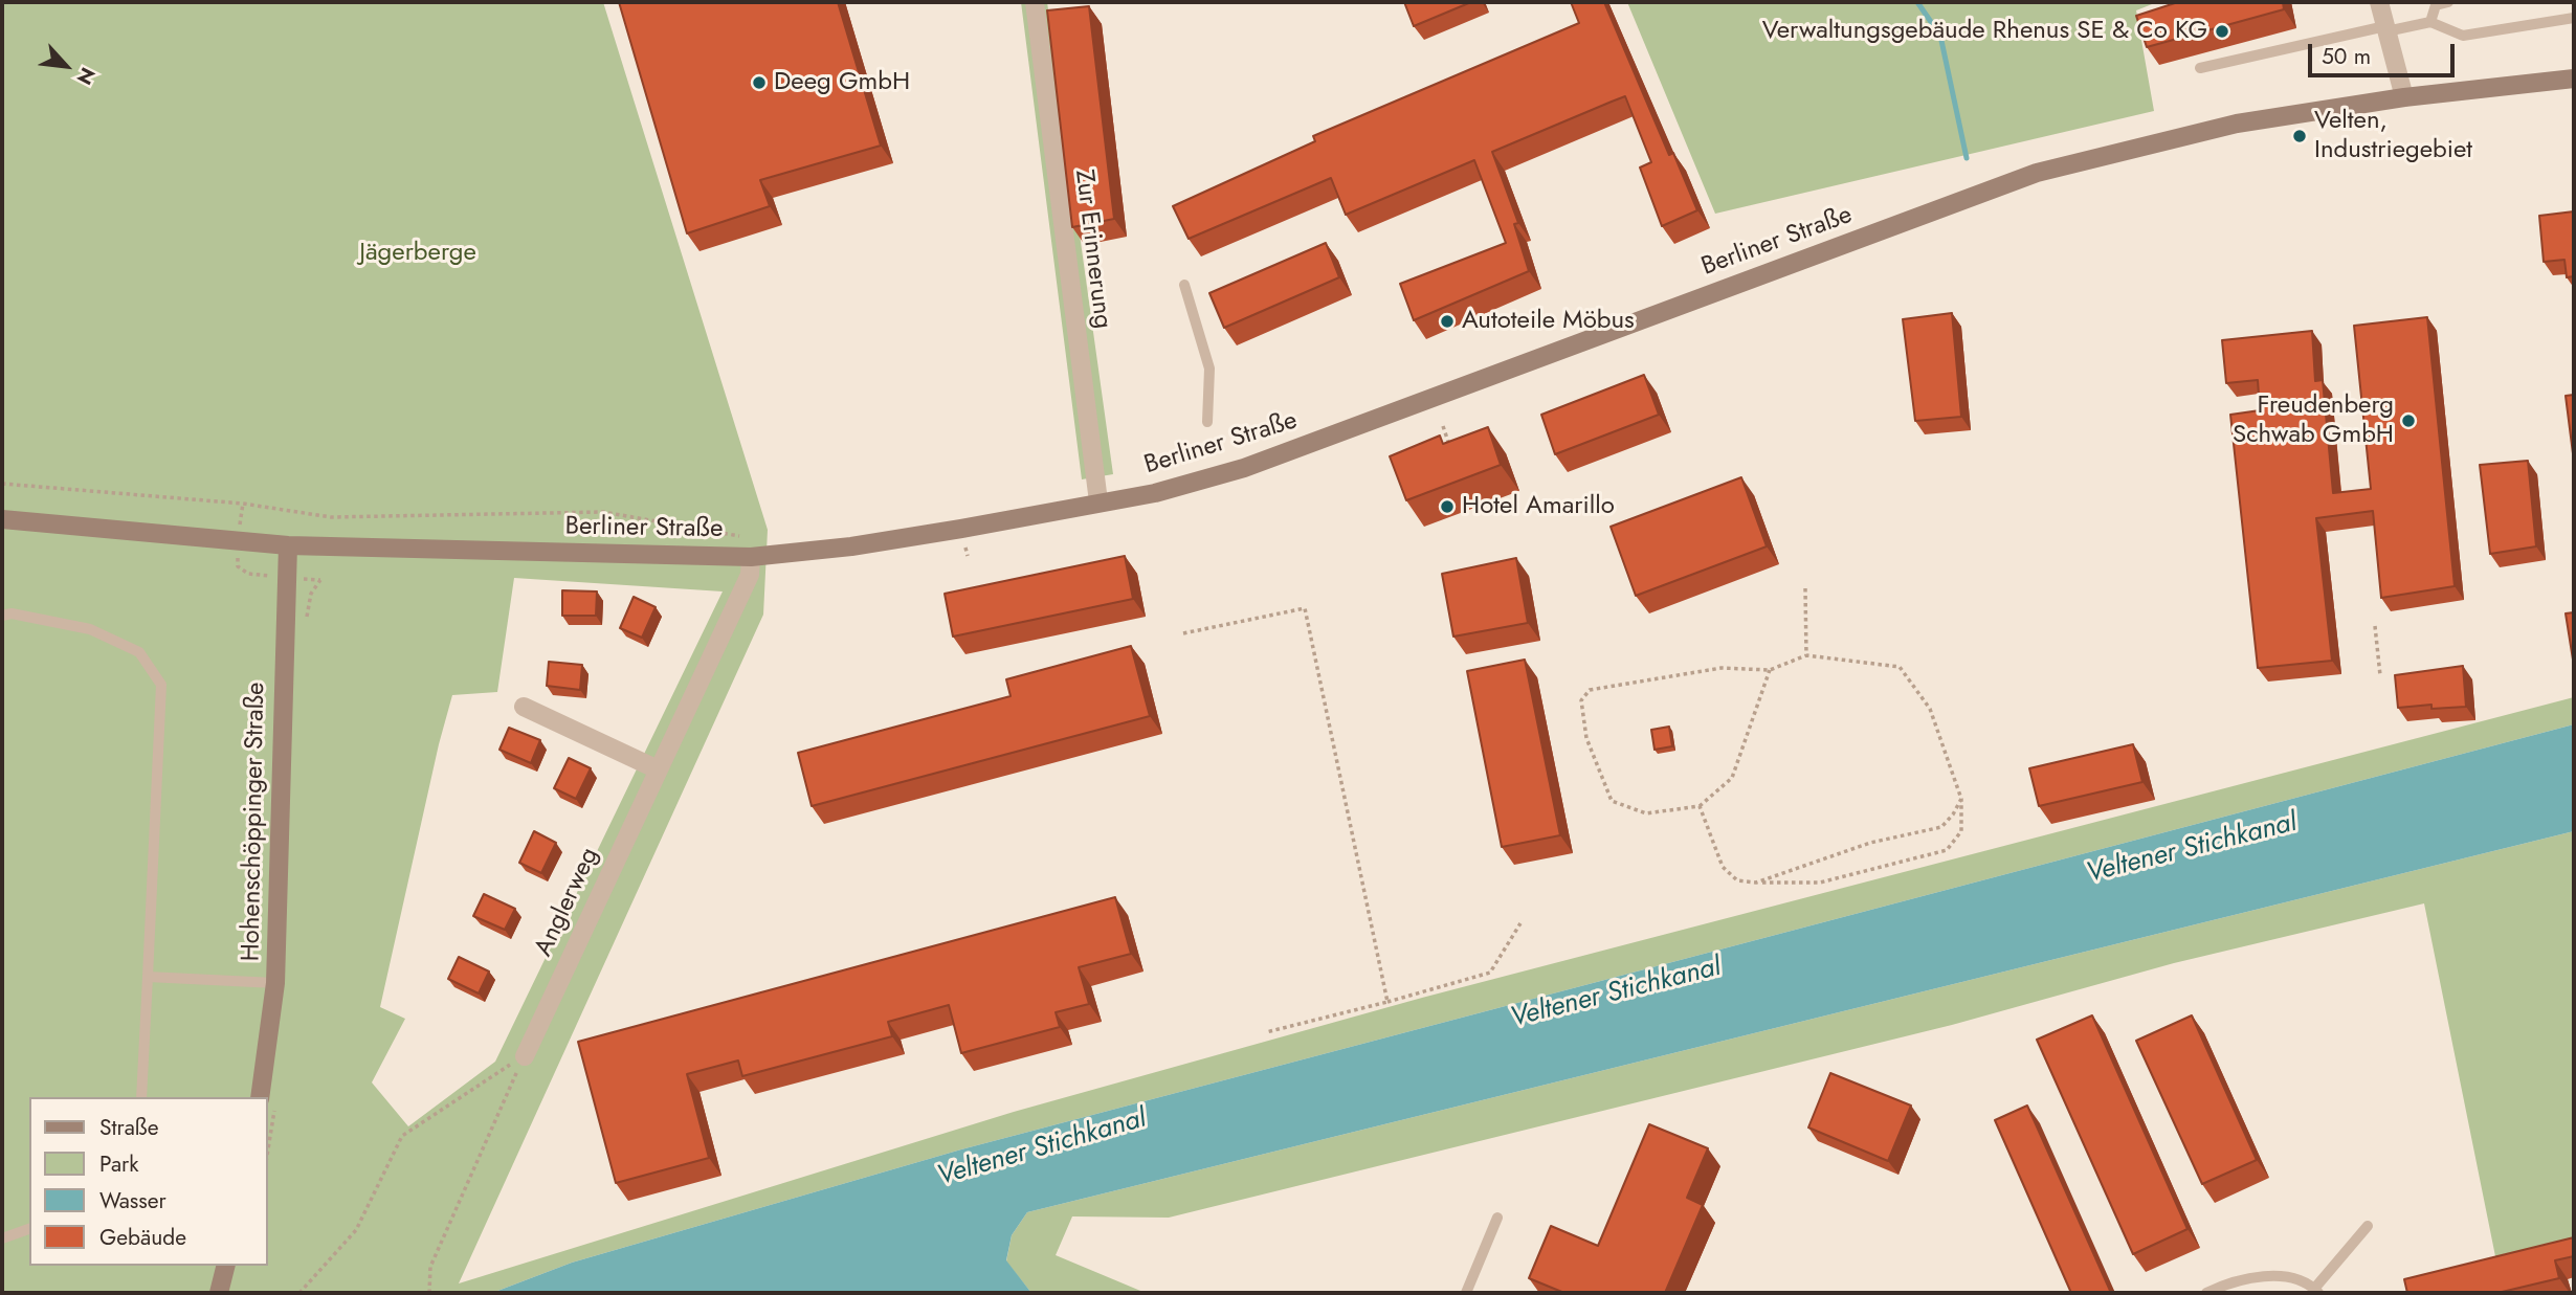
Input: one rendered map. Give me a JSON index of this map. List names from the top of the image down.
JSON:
{
  "streets": {
    "main road": ["Berliner Straße", "Hohenschöppinger Straße"],
    "street": ["Zur Erinnerung", "Anglerweg"]
  },
  "crossings": [
    ["Berliner Straße", "Zur Erinnerung"],
    ["Berliner Straße", "Hohenschöppinger Straße"],
    ["Berliner Straße", "Anglerweg"]
  ],
  "water": ["Veltener Stichkanal"],
  "parks": ["Jägerberge"],
  "places": [
    "Verwaltungsgebäude Rhenus SE & Co KG",
    "Deeg GmbH",
    "Velten, Industriegebiet",
    "Autoteile Möbus",
    "Freudenberg Schwab GmbH",
    "Hotel Amarillo"
  ],
  "legend": [
    "Straße",
    "Park",
    "Wasser",
    "Gebäude"
  ],
  "scale_bar": "50 m",
  "north": "bottom right"
}
